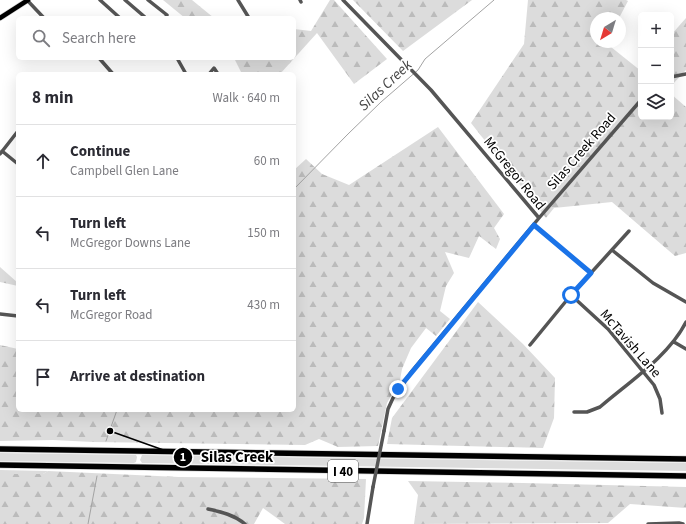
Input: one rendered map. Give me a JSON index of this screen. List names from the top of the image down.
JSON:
{
  "streets": {
    "highway": ["I 40"],
    "street": ["Silas Creek Road", "McGregor Road", "McTavish Lane"]
  },
  "crossings": [
    ["Silas Creek Road", "McGregor Road"]
  ],
  "water": ["Silas Creek"],
  "places": ["Silas Creek"],
  "north": "bottom left",
  "page": {
    "map_buttons": ["+", "−"],
    "search": "Search here",
    "heading": ["8 min", "Walk · 640 m"],
    "list": [
      ["Continue", "Campbell Glen Lane", "60 m"],
      ["Turn left", "McGregor Downs Lane", "150 m"],
      ["Turn left", "McGregor Road", "430 m"],
      "Arrive at destination"
    ]
  }
}
